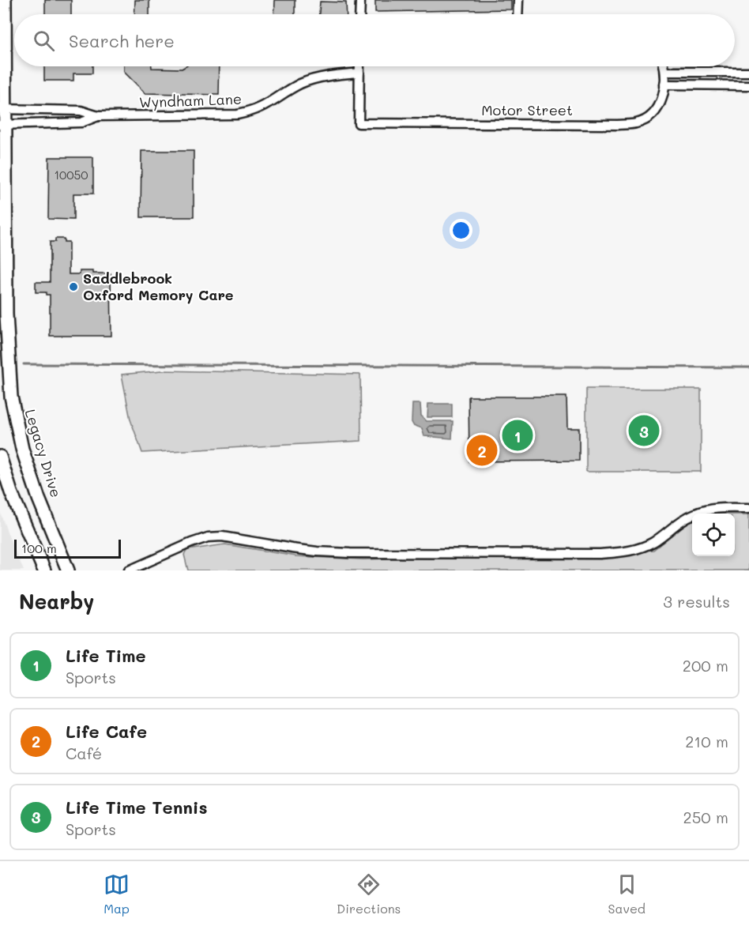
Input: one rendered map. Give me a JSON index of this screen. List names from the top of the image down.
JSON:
{
  "streets": {
    "main road": ["Legacy Drive"],
    "street": ["Wyndham Lane", "Motor Street"]
  },
  "crossings": [
    ["Wyndham Lane", "Motor Street"],
    ["Wyndham Lane", "Legacy Drive"]
  ],
  "places": ["Saddlebrook Oxford Memory Care"],
  "house_numbers": ["10050"],
  "scale_bar": "100 m",
  "page": {
    "search": "Search here",
    "pins": ["3", "1", "2"],
    "scale": "100 m",
    "heading": ["Nearby", "3 results"],
    "list": [
      {
        "mark": "1",
        "name": "Life Time",
        "note": "Sports",
        "value": "200 m"
      },
      {
        "mark": "2",
        "name": "Life Cafe",
        "note": "Café",
        "value": "210 m"
      },
      {
        "mark": "3",
        "name": "Life Time Tennis",
        "note": "Sports",
        "value": "250 m"
      }
    ],
    "nav": ["Map", "Directions", "Saved"]
  }
}
